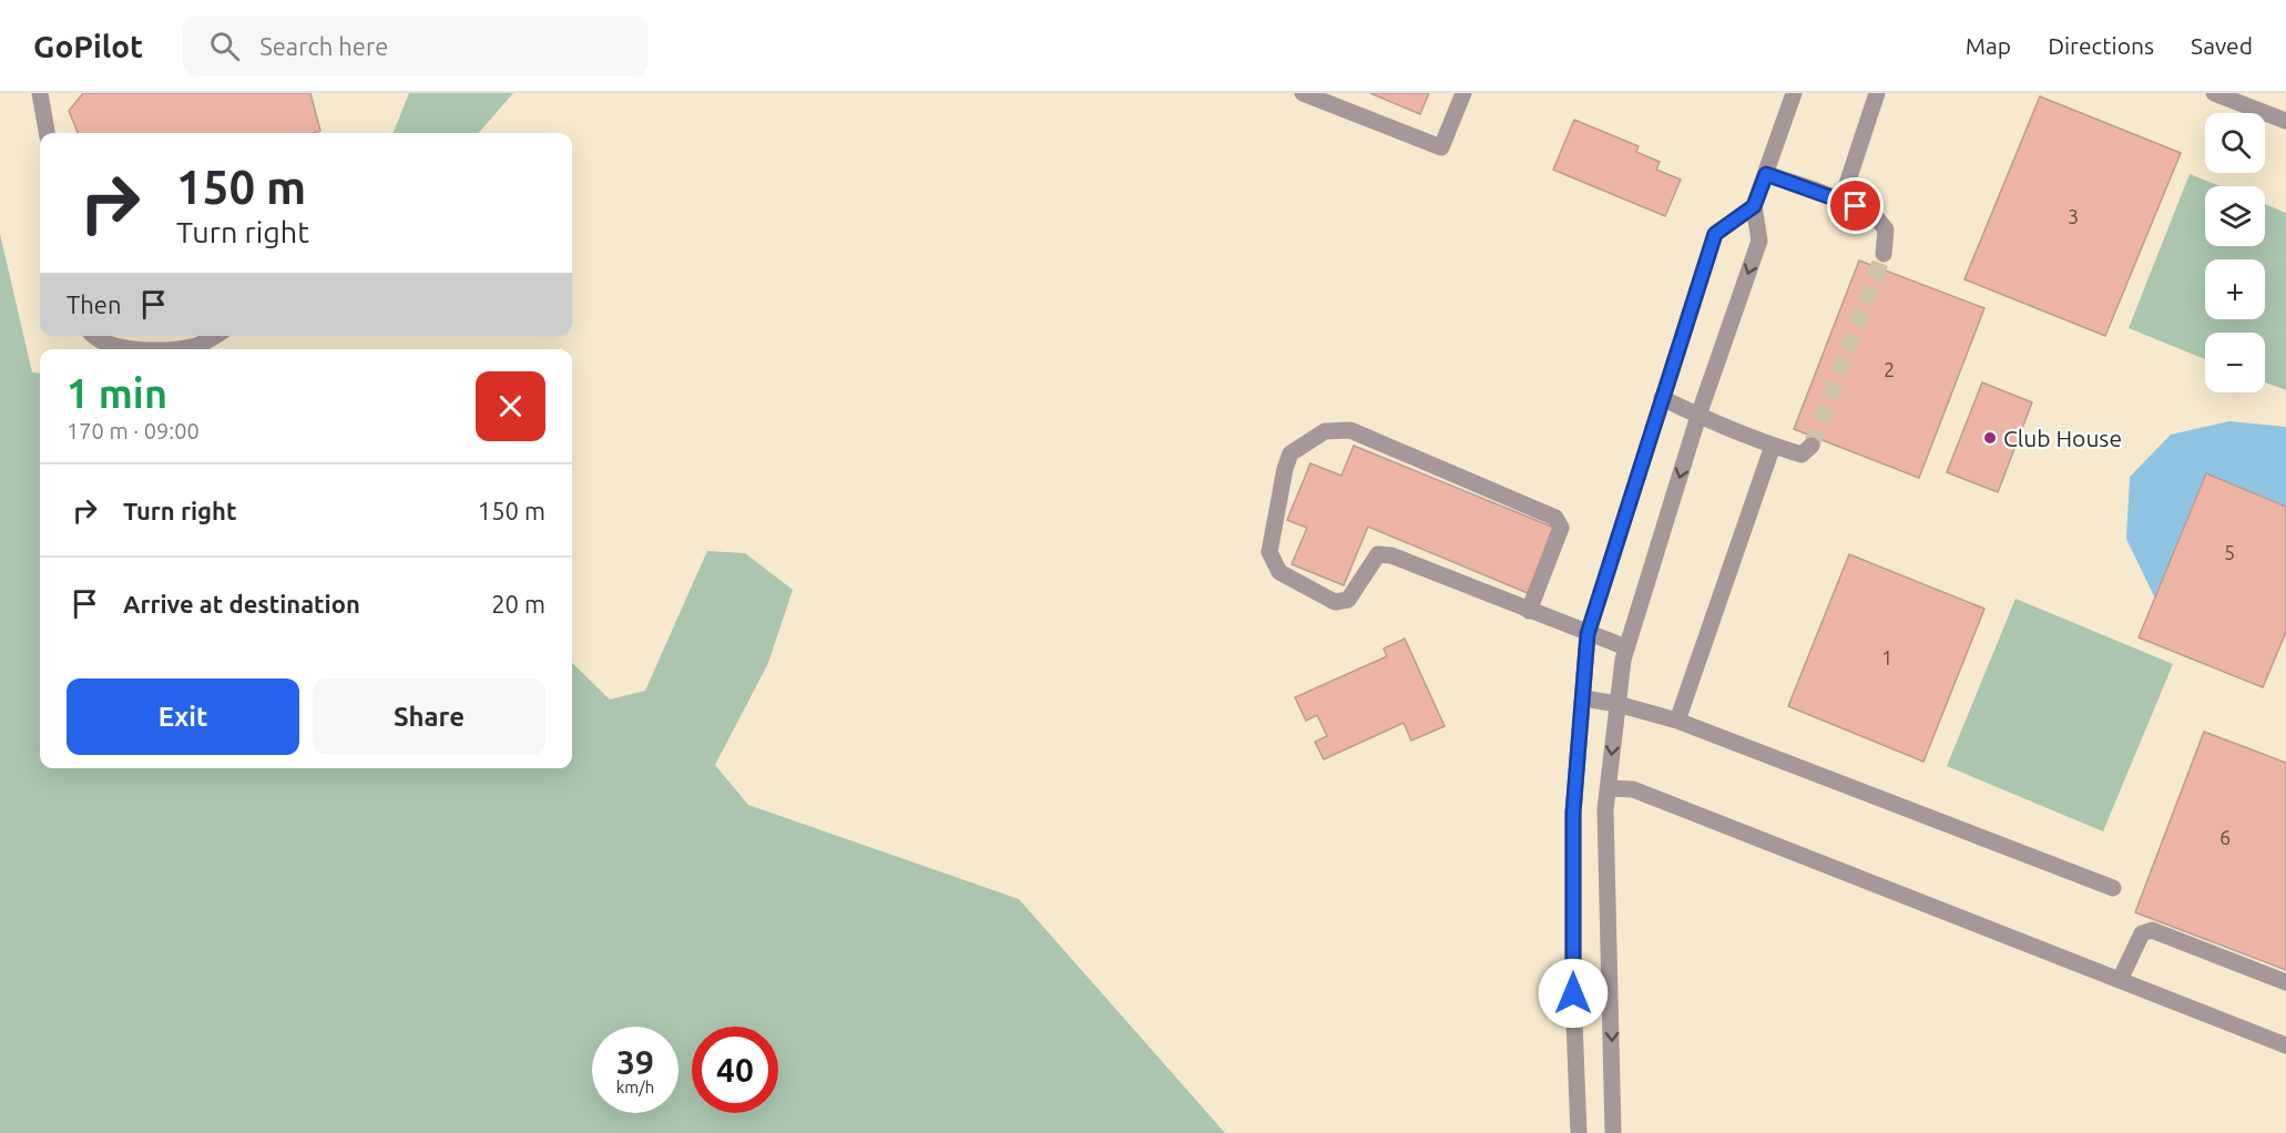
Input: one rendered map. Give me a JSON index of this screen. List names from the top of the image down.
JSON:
{
  "places": ["Club House"],
  "house_numbers": [
    "3",
    "2",
    "5",
    "1",
    "6"
  ],
  "page": {
    "header": "GoPilot",
    "search": "Search here",
    "nav": ["Map", "Directions", "Saved"],
    "map_buttons": ["+", "−"],
    "turn": ["150 m", "Turn right"],
    "then": "Then",
    "heading": ["1 min", "170 m · 09:00"],
    "list": [
      {
        "name": "Turn right",
        "value": "150 m"
      },
      {
        "name": "Arrive at destination",
        "value": "20 m"
      }
    ],
    "buttons": ["Exit", "Share"],
    "speed": "39 km/h",
    "limit": "40"
  }
}
